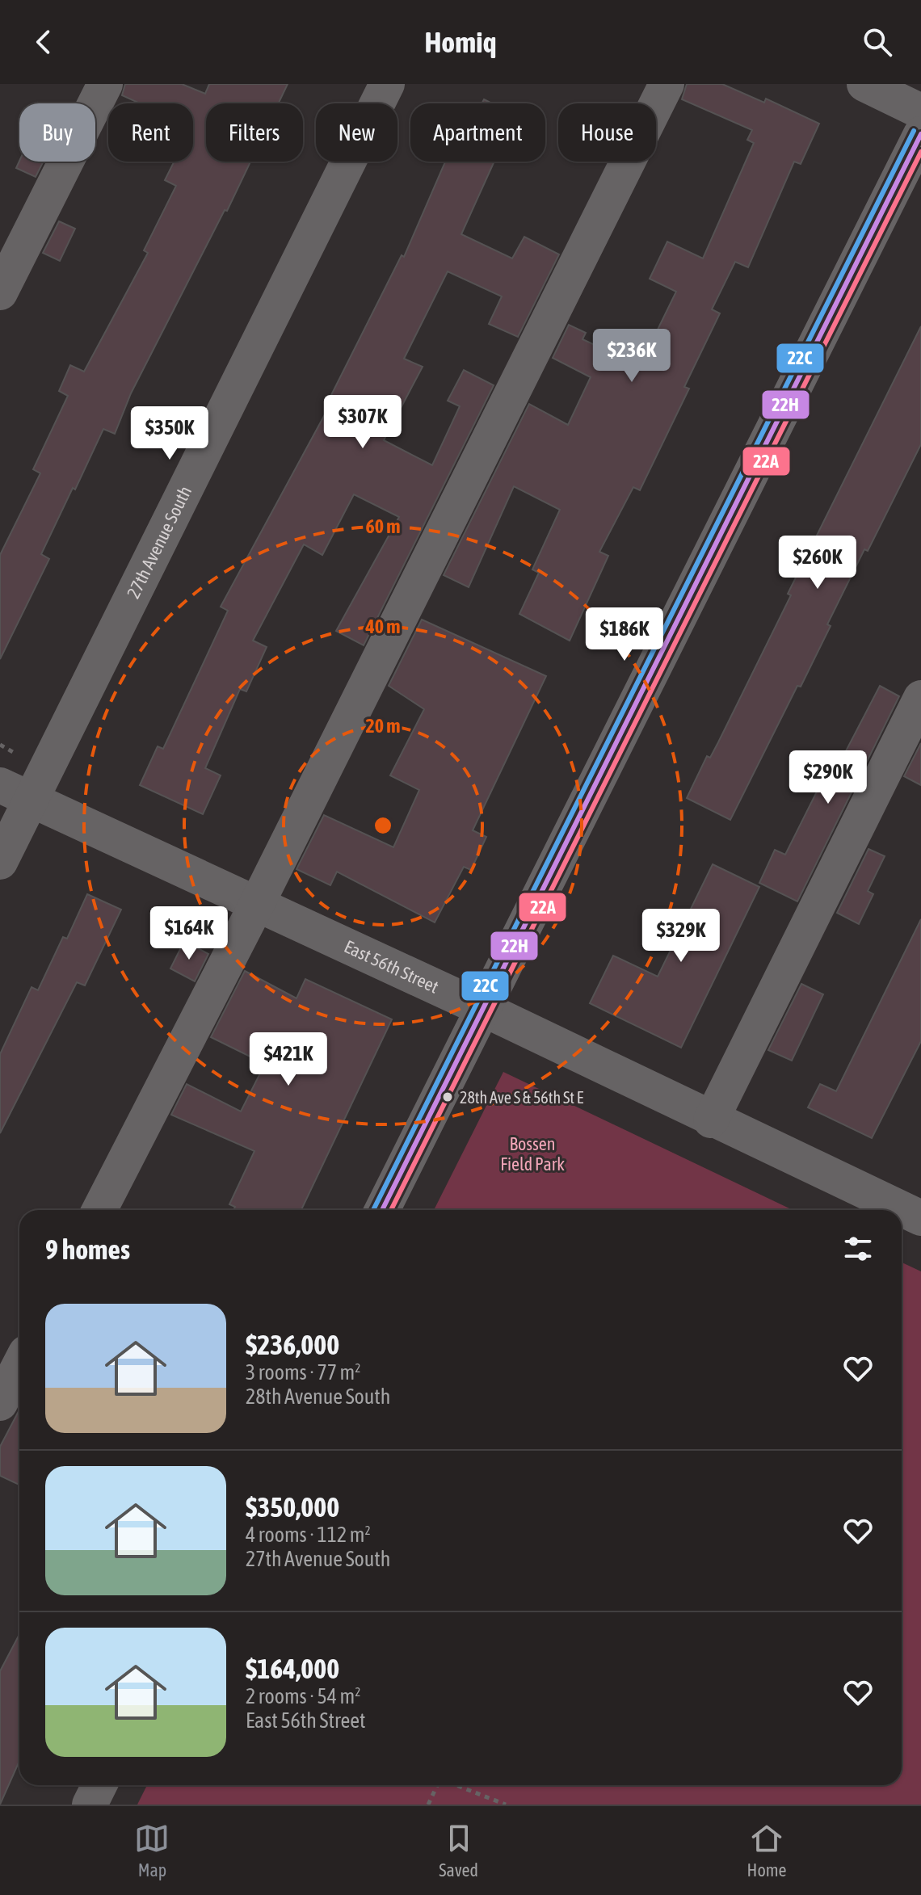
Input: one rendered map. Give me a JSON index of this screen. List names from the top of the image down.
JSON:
{
  "streets": {
    "street": ["27th Avenue South", "East 56th Street"]
  },
  "crossings": [
    ["27th Avenue South", "East 56th Street"]
  ],
  "parks": ["Bossen Field Park"],
  "places": ["28th Ave S & 56th St E"],
  "lines": ["transit line 22C", "transit line 22H", "transit line 22A"],
  "page": {
    "header": "Homiq",
    "chip": [
      "Buy",
      "Rent",
      "Filters",
      "New",
      "Apartment",
      "House"
    ],
    "price": [
      "$236K",
      "$307K",
      "$350K",
      "$260K",
      "$186K",
      "$290K",
      "$164K",
      "$329K",
      "$421K"
    ],
    "heading": "9 homes",
    "list": [
      {
        "name": "$236,000",
        "note": "3 rooms · 77 m² · 28th Avenue South"
      },
      {
        "name": "$350,000",
        "note": "4 rooms · 112 m² · 27th Avenue South"
      },
      {
        "name": "$164,000",
        "note": "2 rooms · 54 m² · East 56th Street"
      }
    ],
    "tabs": ["Map", "Saved", "Home"]
  },
  "rings": ["60 m", "40 m", "20 m"]
}
